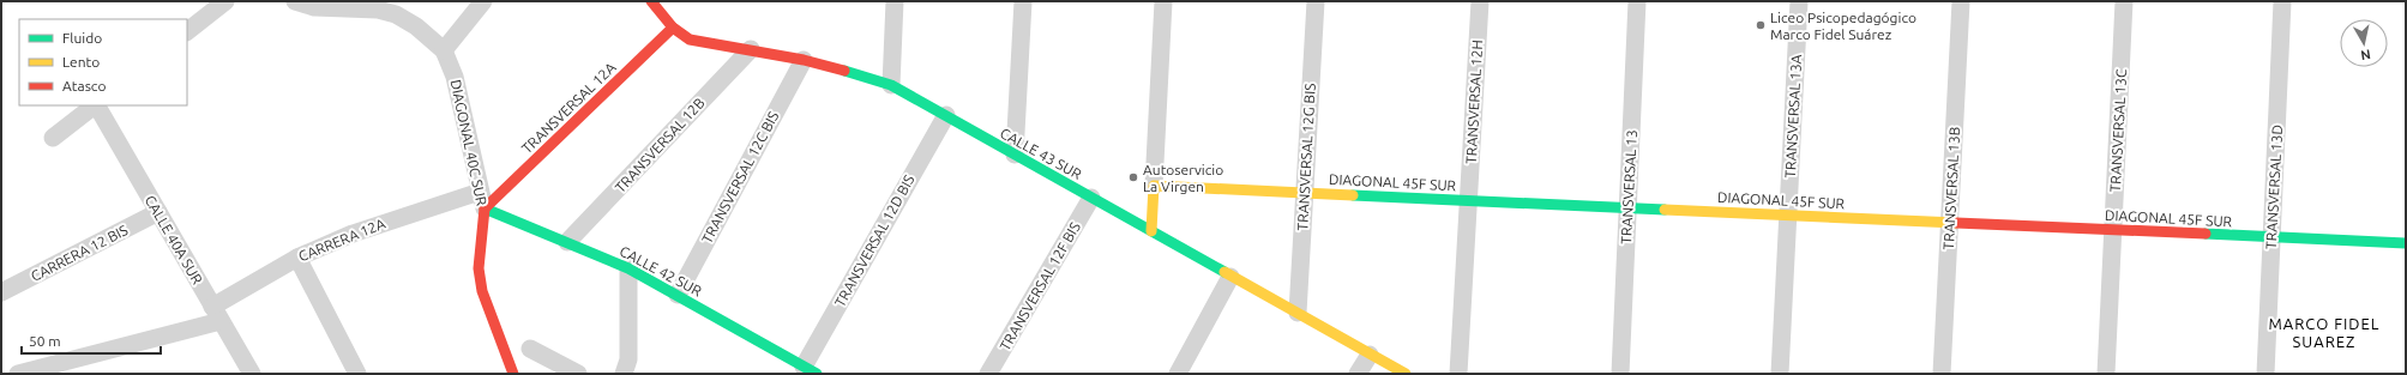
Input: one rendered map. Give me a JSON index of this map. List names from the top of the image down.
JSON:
{
  "streets": {
    "street": [
      "TRANSVERSAL 12H",
      "TRANSVERSAL 12A",
      "TRANSVERSAL 13A",
      "TRANSVERSAL 13C",
      "DIAGONAL 40C SUR",
      "TRANSVERSAL 12B",
      "CALLE 43 SUR",
      "TRANSVERSAL 12G BIS",
      "TRANSVERSAL 12C BIS",
      "DIAGONAL 45F SUR",
      "TRANSVERSAL 13",
      "TRANSVERSAL 13D",
      "TRANSVERSAL 13B",
      "CALLE 40A SUR",
      "CARRERA 12A",
      "TRANSVERSAL 12D BIS",
      "CARRERA 12 BIS",
      "CALLE 42 SUR",
      "TRANSVERSAL 12F BIS"
    ]
  },
  "crossings": [
    ["TRANSVERSAL 12H", "DIAGONAL 45F SUR"],
    ["TRANSVERSAL 12A", "DIAGONAL 40C SUR"],
    ["TRANSVERSAL 12A", "CALLE 43 SUR"],
    ["TRANSVERSAL 12A", "CARRERA 12A"],
    ["TRANSVERSAL 12A", "CALLE 42 SUR"],
    ["TRANSVERSAL 13A", "DIAGONAL 45F SUR"],
    ["TRANSVERSAL 13C", "DIAGONAL 45F SUR"],
    ["DIAGONAL 40C SUR", "CARRERA 12A"],
    ["DIAGONAL 40C SUR", "CALLE 42 SUR"],
    ["TRANSVERSAL 12B", "CALLE 43 SUR"],
    ["TRANSVERSAL 12B", "CALLE 42 SUR"],
    ["CALLE 43 SUR", "TRANSVERSAL 12G BIS"],
    ["CALLE 43 SUR", "TRANSVERSAL 12C BIS"],
    ["CALLE 43 SUR", "TRANSVERSAL 12D BIS"],
    ["CALLE 43 SUR", "TRANSVERSAL 12F BIS"],
    ["TRANSVERSAL 12G BIS", "DIAGONAL 45F SUR"],
    ["TRANSVERSAL 12C BIS", "CALLE 42 SUR"],
    ["DIAGONAL 45F SUR", "TRANSVERSAL 13"],
    ["DIAGONAL 45F SUR", "TRANSVERSAL 13D"],
    ["DIAGONAL 45F SUR", "TRANSVERSAL 13B"],
    ["CALLE 40A SUR", "CARRERA 12A"],
    ["CALLE 40A SUR", "CARRERA 12 BIS"],
    ["CARRERA 12A", "CALLE 42 SUR"],
    ["TRANSVERSAL 12D BIS", "CALLE 42 SUR"]
  ],
  "districts": ["MARCO FIDEL SUAREZ"],
  "places": ["Liceo Psicopedagógico Marco Fidel Suárez", "Autoservicio La Virgen"],
  "legend": ["Fluido", "Lento", "Atasco"],
  "scale_bar": "50 m",
  "north": "bottom"
}
